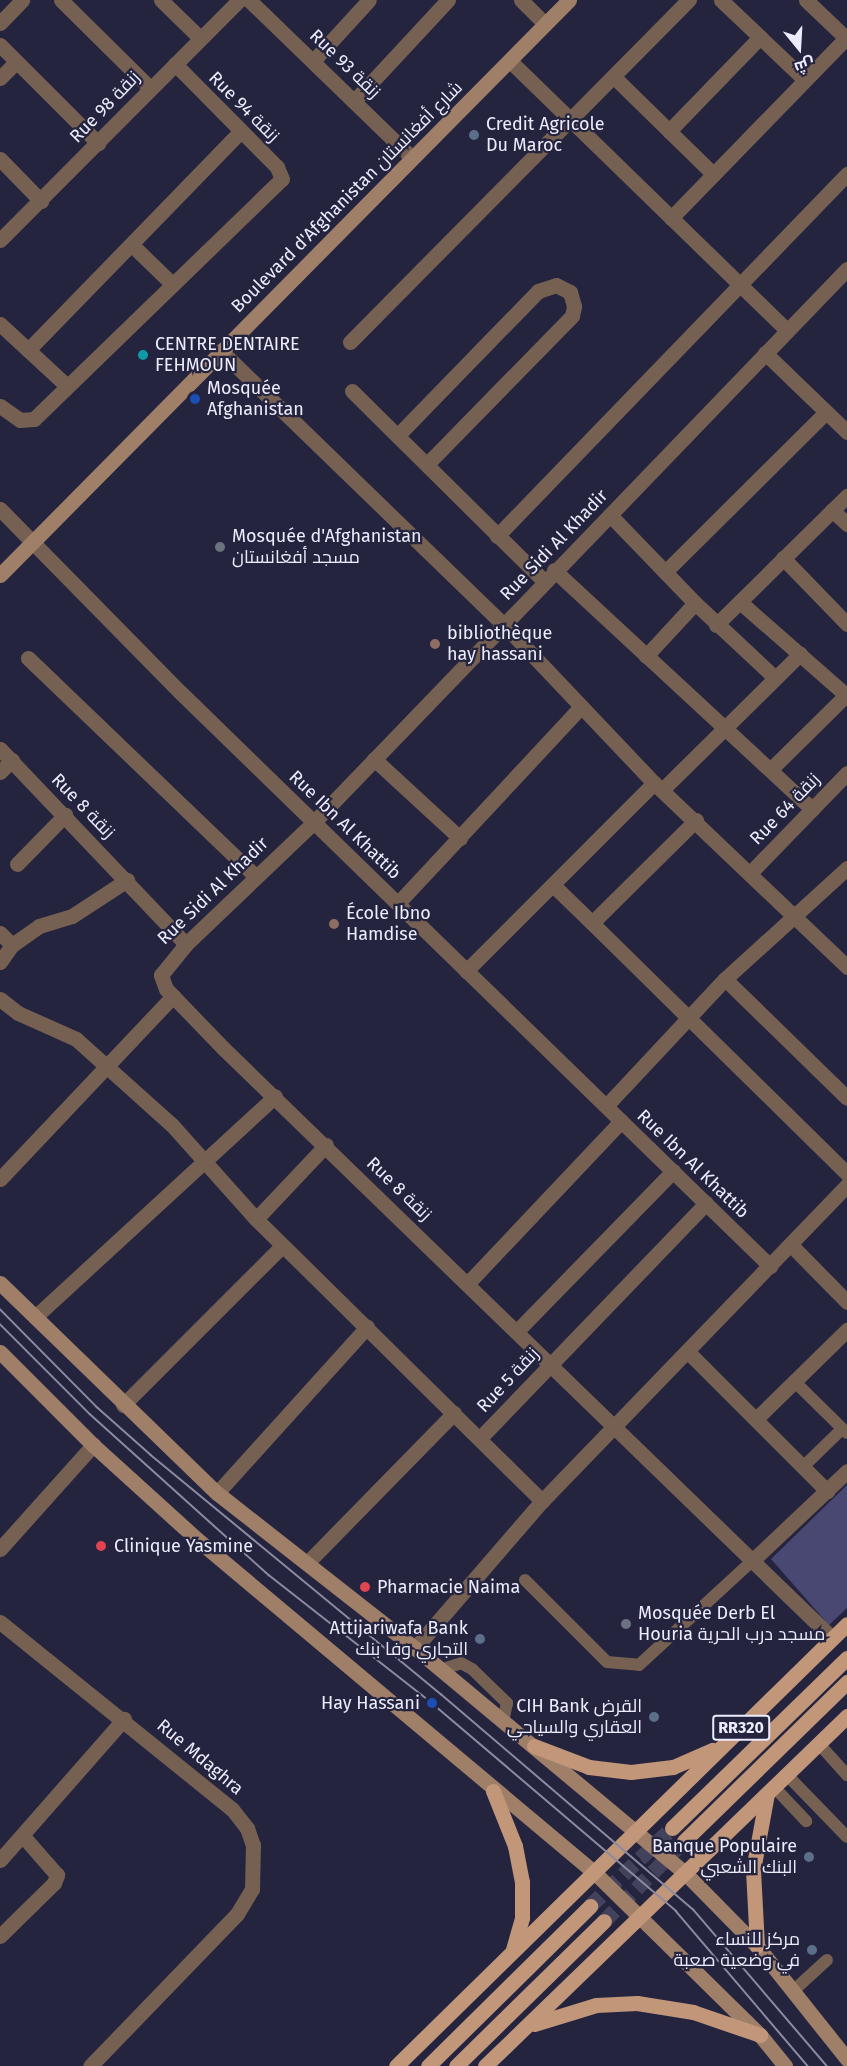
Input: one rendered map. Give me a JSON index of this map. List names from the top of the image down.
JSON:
{
  "streets": {
    "main road": ["Boulevard d'Afghanistan شارع أفغانستان", "RR320"],
    "street": [
      "Rue 93 زنقة",
      "Rue 98 زنقة",
      "Rue 94 زنقة",
      "Rue Sidi Al Khadir",
      "Rue 8 زنقة",
      "Rue 64 زنقة",
      "Rue Ibn Al Khattib",
      "Rue 5 زنقة",
      "Rue Mdaghra"
    ]
  },
  "crossings": [
    ["Rue 93 زنقة", "Boulevard d'Afghanistan شارع أفغانستان"],
    ["Rue 98 زنقة", "Rue 94 زنقة"],
    ["Boulevard d'Afghanistan شارع أفغانستان", "Rue Ibn Al Khattib"],
    ["Rue Sidi Al Khadir", "Rue 8 زنقة"],
    ["Rue Sidi Al Khadir", "Rue Ibn Al Khattib"],
    ["Rue 8 زنقة", "Rue 5 زنقة"],
    ["Rue 8 زنقة", "RR320"],
    ["Rue Ibn Al Khattib", "Rue 5 زنقة"]
  ],
  "places": [
    "Credit Agricole Du Maroc",
    "CENTRE DENTAIRE FEHMOUN",
    "Mosquée Afghanistan",
    "Mosquée d'Afghanistan مسجد أفغانستان",
    "bibliothèque hay hassani",
    "École Ibno Hamdise",
    "Clinique Yasmine",
    "Pharmacie Naima",
    "Mosquée Derb El Houria مسجد درب الحرية",
    "Attijariwafa Bank التجاري وفا بنك",
    "Hay Hassani",
    "CIH Bank القرض العقاري والسياحي",
    "Banque Populaire البنك الشعبي",
    "مركز للنساء في وضعية صعبة"
  ],
  "north": "bottom"
}
